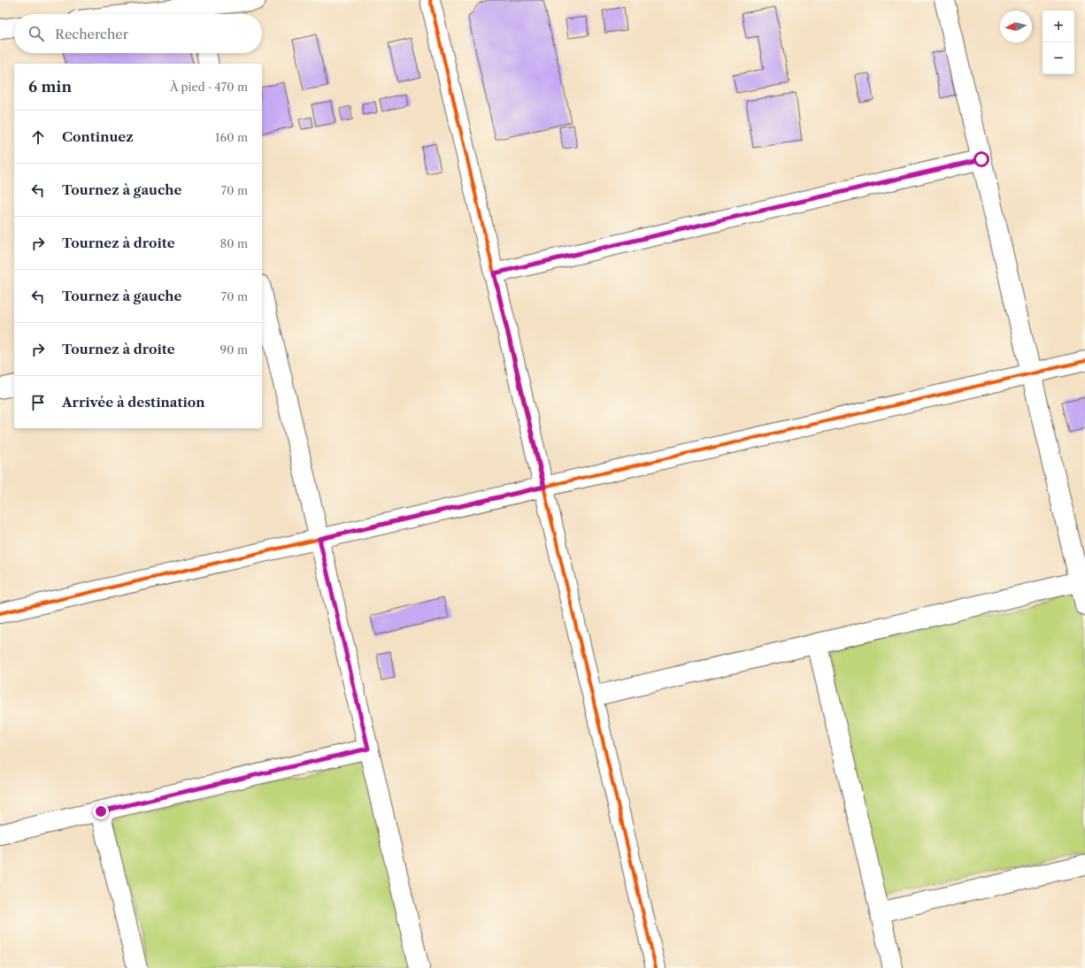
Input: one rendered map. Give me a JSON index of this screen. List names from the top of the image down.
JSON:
{
  "north": "left",
  "page": {
    "map_buttons": ["+", "−"],
    "search": "Rechercher",
    "heading": ["6 min", "À pied · 470 m"],
    "list": [
      ["Continuez", "160 m"],
      ["Tournez à gauche", "70 m"],
      ["Tournez à droite", "80 m"],
      ["Tournez à gauche", "70 m"],
      ["Tournez à droite", "90 m"],
      "Arrivée à destination"
    ]
  }
}
